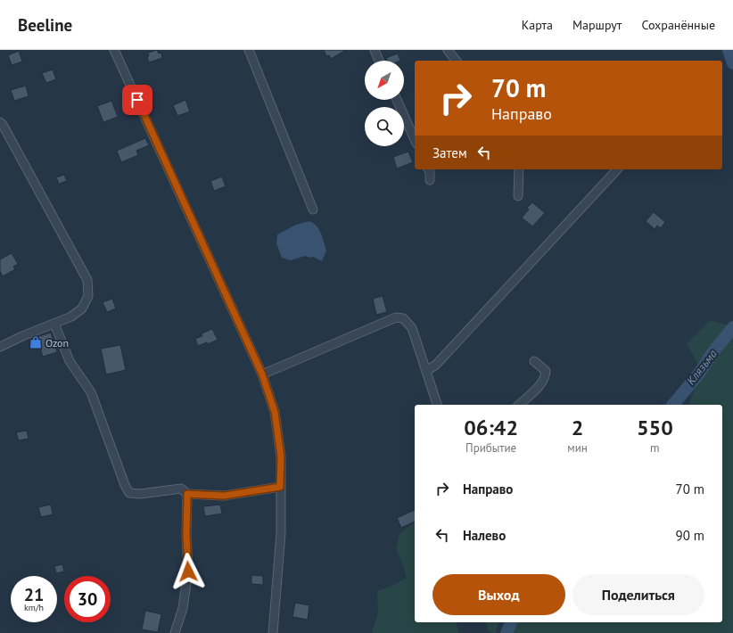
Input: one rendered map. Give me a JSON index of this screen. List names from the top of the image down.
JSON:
{
  "water": ["Клязьма"],
  "places": {
    "shop": ["Ozon"]
  },
  "north": "bottom left",
  "page": {
    "header": "Beeline",
    "nav": ["Карта", "Маршрут", "Сохранённые"],
    "turn": ["70 m", "Направо"],
    "then": "Затем",
    "eta": [
      "06:42",
      "Прибытие",
      "2",
      "мин",
      "550",
      "m"
    ],
    "list": [
      {
        "name": "Направо",
        "value": "70 m"
      },
      {
        "name": "Налево",
        "value": "90 m"
      }
    ],
    "buttons": ["Выход", "Поделиться"],
    "speed": "21 km/h",
    "limit": "30"
  }
}
